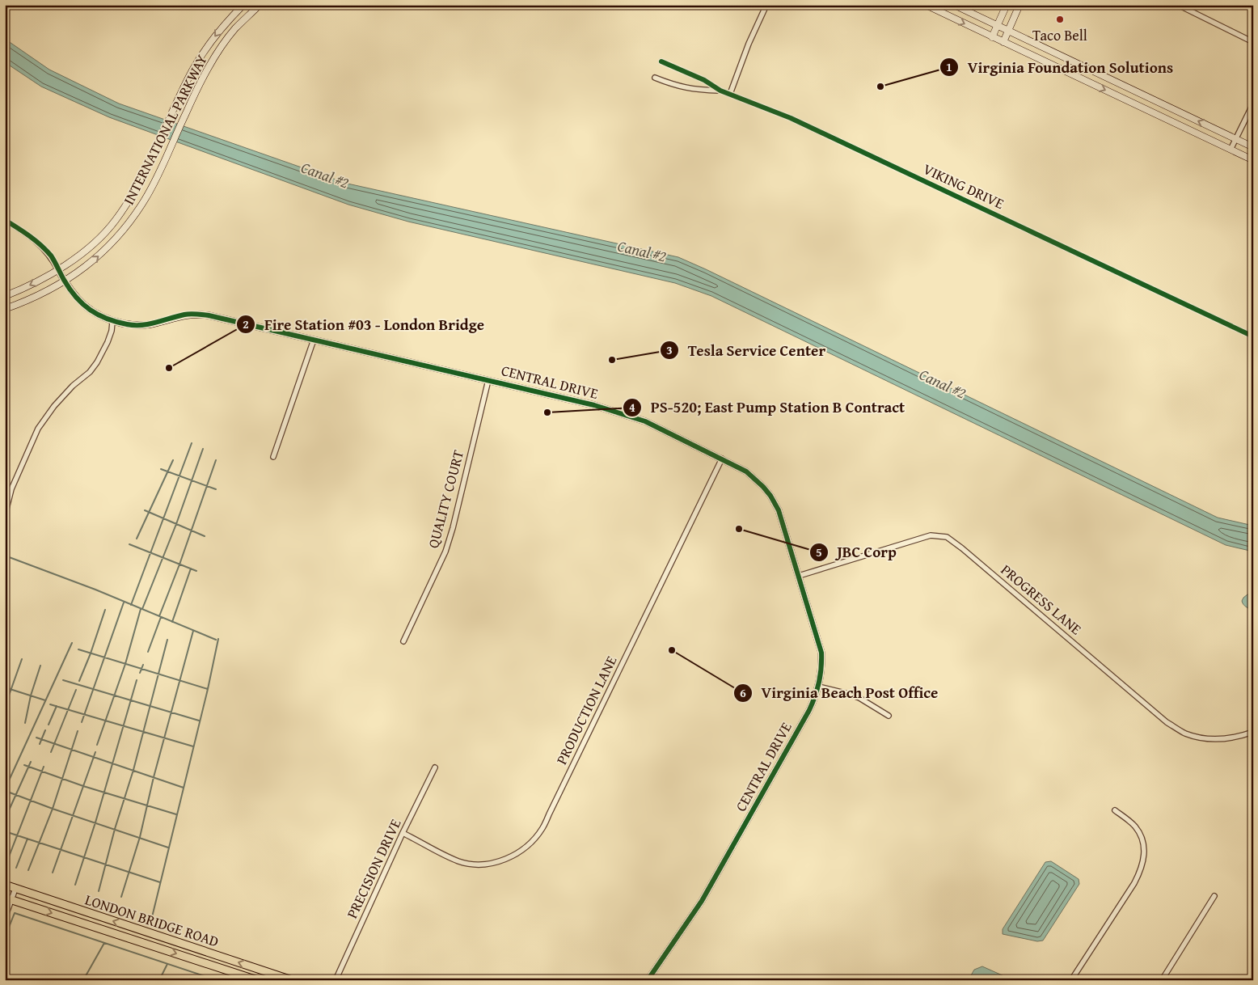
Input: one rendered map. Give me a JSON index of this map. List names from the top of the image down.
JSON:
{
  "streets": {
    "main road": ["INTERNATIONAL PARKWAY", "CENTRAL DRIVE", "LONDON BRIDGE ROAD"],
    "street": [
      "VIKING DRIVE",
      "QUALITY COURT",
      "PROGRESS LANE",
      "PRODUCTION LANE",
      "PRECISION DRIVE"
    ]
  },
  "crossings": [
    ["INTERNATIONAL PARKWAY", "CENTRAL DRIVE"],
    ["CENTRAL DRIVE", "QUALITY COURT"],
    ["CENTRAL DRIVE", "PROGRESS LANE"],
    ["CENTRAL DRIVE", "PRODUCTION LANE"],
    ["PRODUCTION LANE", "PRECISION DRIVE"]
  ],
  "water": ["Canal #2"],
  "places": [
    "Taco Bell",
    "Virginia Foundation Solutions",
    "Tesla Service Center",
    "Fire Station #03 - London Bridge",
    "PS-520; East Pump Station B Contract",
    "JBC Corp",
    "Virginia Beach Post Office"
  ]
}
